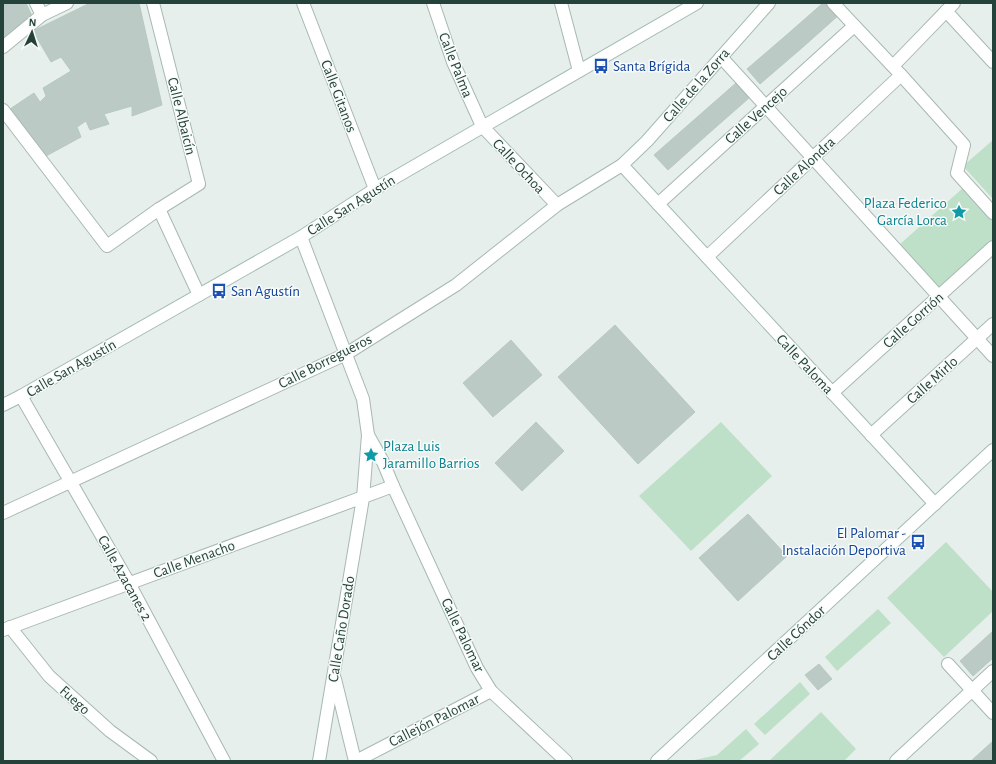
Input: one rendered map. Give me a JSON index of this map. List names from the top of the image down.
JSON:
{
  "streets": {
    "street": [
      "Calle Palma",
      "Calle de la Zorra",
      "Calle Gitanos",
      "Calle Vencejo",
      "Calle Albaicín",
      "Calle Ochoa",
      "Calle Alondra",
      "Calle San Agustín",
      "Calle Gorrión",
      "Calle Borregueros",
      "Calle Paloma",
      "Calle Mirlo",
      "Calle Menacho",
      "Calle Azacanes 2",
      "Calle Caño Dorado",
      "Calle Cóndor",
      "Calle Palomar",
      "Fuego",
      "Callejón Palomar"
    ]
  },
  "crossings": [
    ["Calle Palma", "Calle Ochoa"],
    ["Calle Palma", "Calle San Agustín"],
    ["Calle de la Zorra", "Calle Borregueros"],
    ["Calle de la Zorra", "Calle Paloma"],
    ["Calle Gitanos", "Calle San Agustín"],
    ["Calle Vencejo", "Calle Paloma"],
    ["Calle Ochoa", "Calle San Agustín"],
    ["Calle Ochoa", "Calle Borregueros"],
    ["Calle Alondra", "Calle Paloma"],
    ["Calle San Agustín", "Calle Azacanes 2"],
    ["Calle Gorrión", "Calle Paloma"],
    ["Calle Borregueros", "Calle Paloma"],
    ["Calle Borregueros", "Calle Azacanes 2"],
    ["Calle Paloma", "Calle Mirlo"],
    ["Calle Paloma", "Calle Cóndor"],
    ["Calle Menacho", "Calle Azacanes 2"],
    ["Calle Menacho", "Calle Caño Dorado"],
    ["Calle Menacho", "Fuego"],
    ["Calle Palomar", "Callejón Palomar"]
  ],
  "places": {
    "bus stop": ["Santa Brígida", "San Agustín", "El Palomar - Instalación Deportiva"],
    "place": ["Plaza Federico García Lorca", "Plaza Luis Jaramillo Barrios"]
  },
  "north": "top"
}
